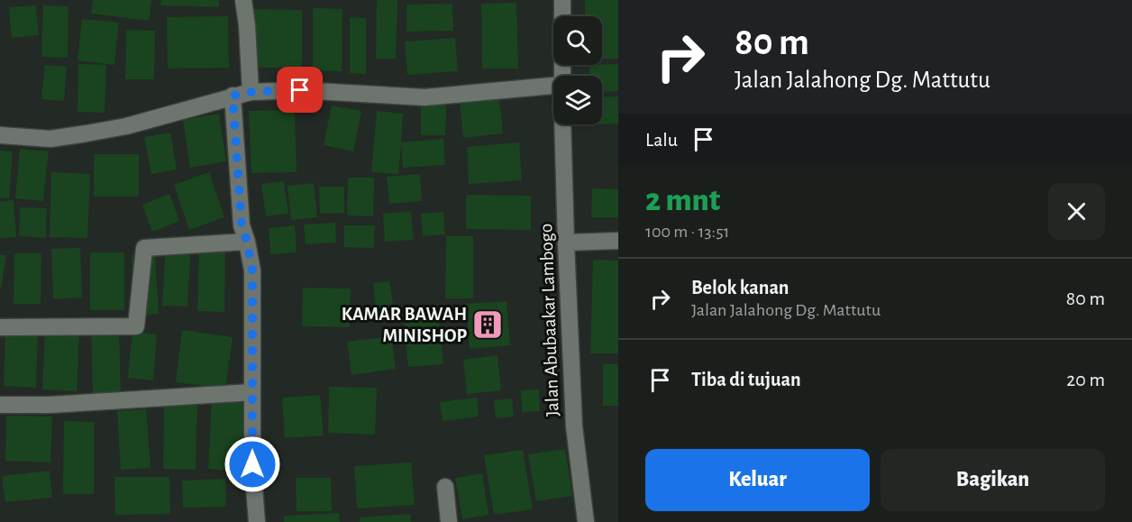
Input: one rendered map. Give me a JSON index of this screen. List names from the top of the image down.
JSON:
{
  "streets": {
    "street": ["Jalan Abubaakar Lambogo"]
  },
  "places": {
    "building": ["KAMAR BAWAH MINISHOP"]
  },
  "page": {
    "turn": ["80 m", "Jalan Jalahong Dg. Mattutu"],
    "then": "Lalu",
    "heading": ["2 mnt", "100 m · 13:51"],
    "list": [
      {
        "name": "Belok kanan",
        "note": "Jalan Jalahong Dg. Mattutu",
        "value": "80 m"
      },
      {
        "name": "Tiba di tujuan",
        "value": "20 m"
      }
    ],
    "buttons": ["Keluar", "Bagikan"]
  }
}
